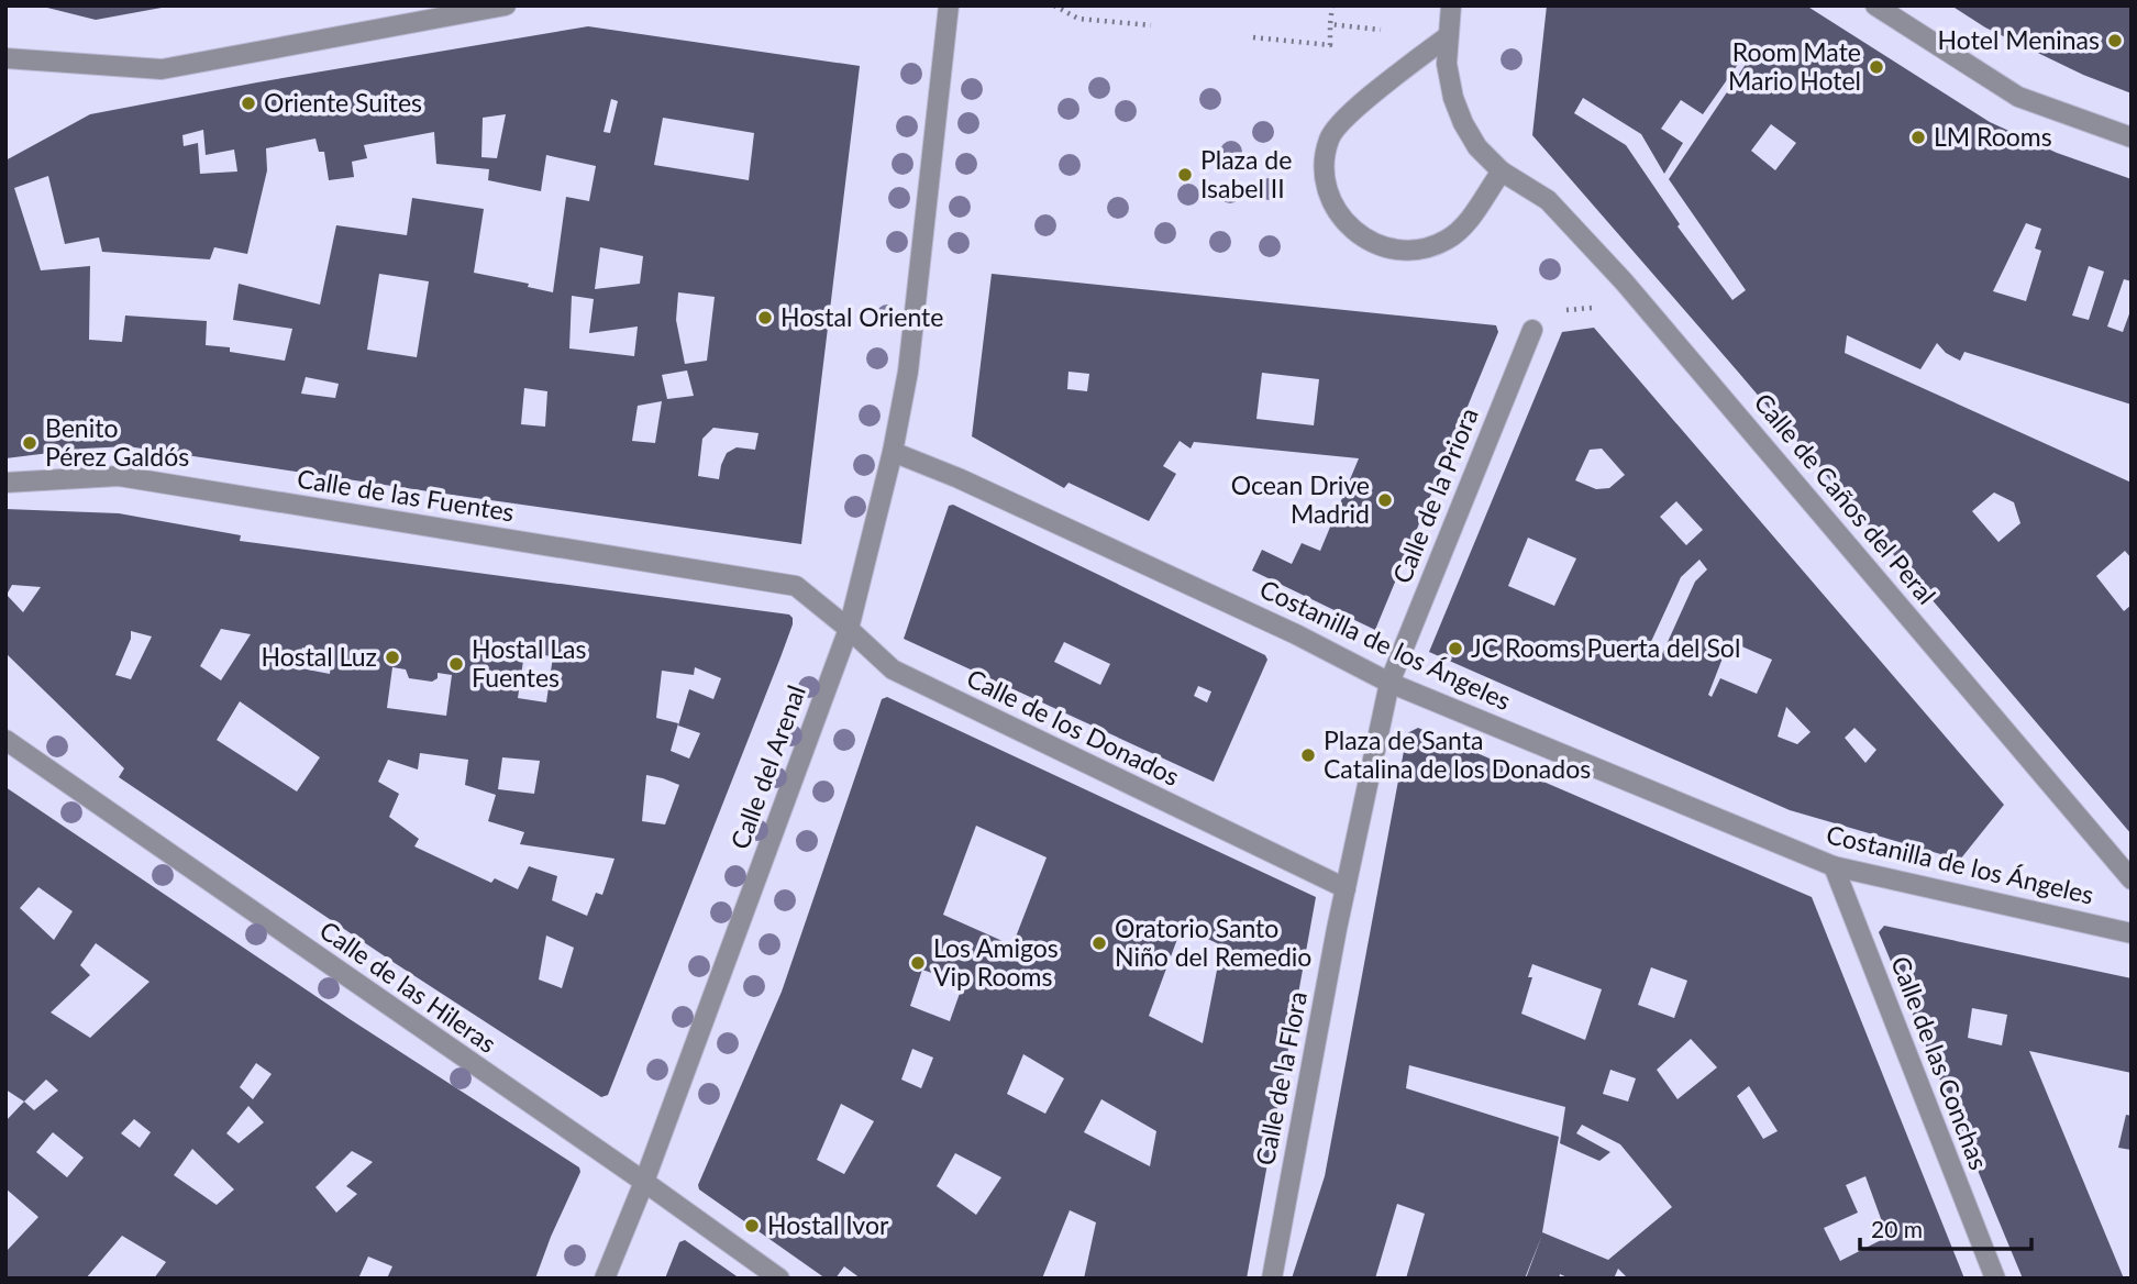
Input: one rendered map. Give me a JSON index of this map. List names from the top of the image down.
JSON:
{
  "streets": {
    "street": [
      "Calle de las Fuentes",
      "Calle de la Priora",
      "Calle de Caños del Peral",
      "Costanilla de los Ángeles",
      "Calle de los Donados",
      "Calle del Arenal",
      "Calle de las Hileras",
      "Calle de las Conchas",
      "Calle de la Flora"
    ]
  },
  "crossings": [
    ["Calle de las Fuentes", "Calle de los Donados"],
    ["Calle de la Priora", "Costanilla de los Ángeles"],
    ["Costanilla de los Ángeles", "Calle del Arenal"],
    ["Costanilla de los Ángeles", "Calle de las Conchas"],
    ["Calle de los Donados", "Calle del Arenal"],
    ["Calle de los Donados", "Calle de la Flora"],
    ["Calle del Arenal", "Calle de las Hileras"]
  ],
  "places": [
    "Hotel Meninas",
    "Room Mate Mario Hotel",
    "Oriente Suites",
    "LM Rooms",
    "Plaza de Isabel II",
    "Hostal Oriente",
    "Benito Pérez Galdós",
    "Ocean Drive Madrid",
    "JC Rooms Puerta del Sol",
    "Hostal Luz",
    "Hostal Las Fuentes",
    "Plaza de Santa Catalina de los Donados",
    "Oratorio Santo Niño del Remedio",
    "Los Amigos Vip Rooms",
    "Hostal Ivor"
  ],
  "scale_bar": "20 m"
}
